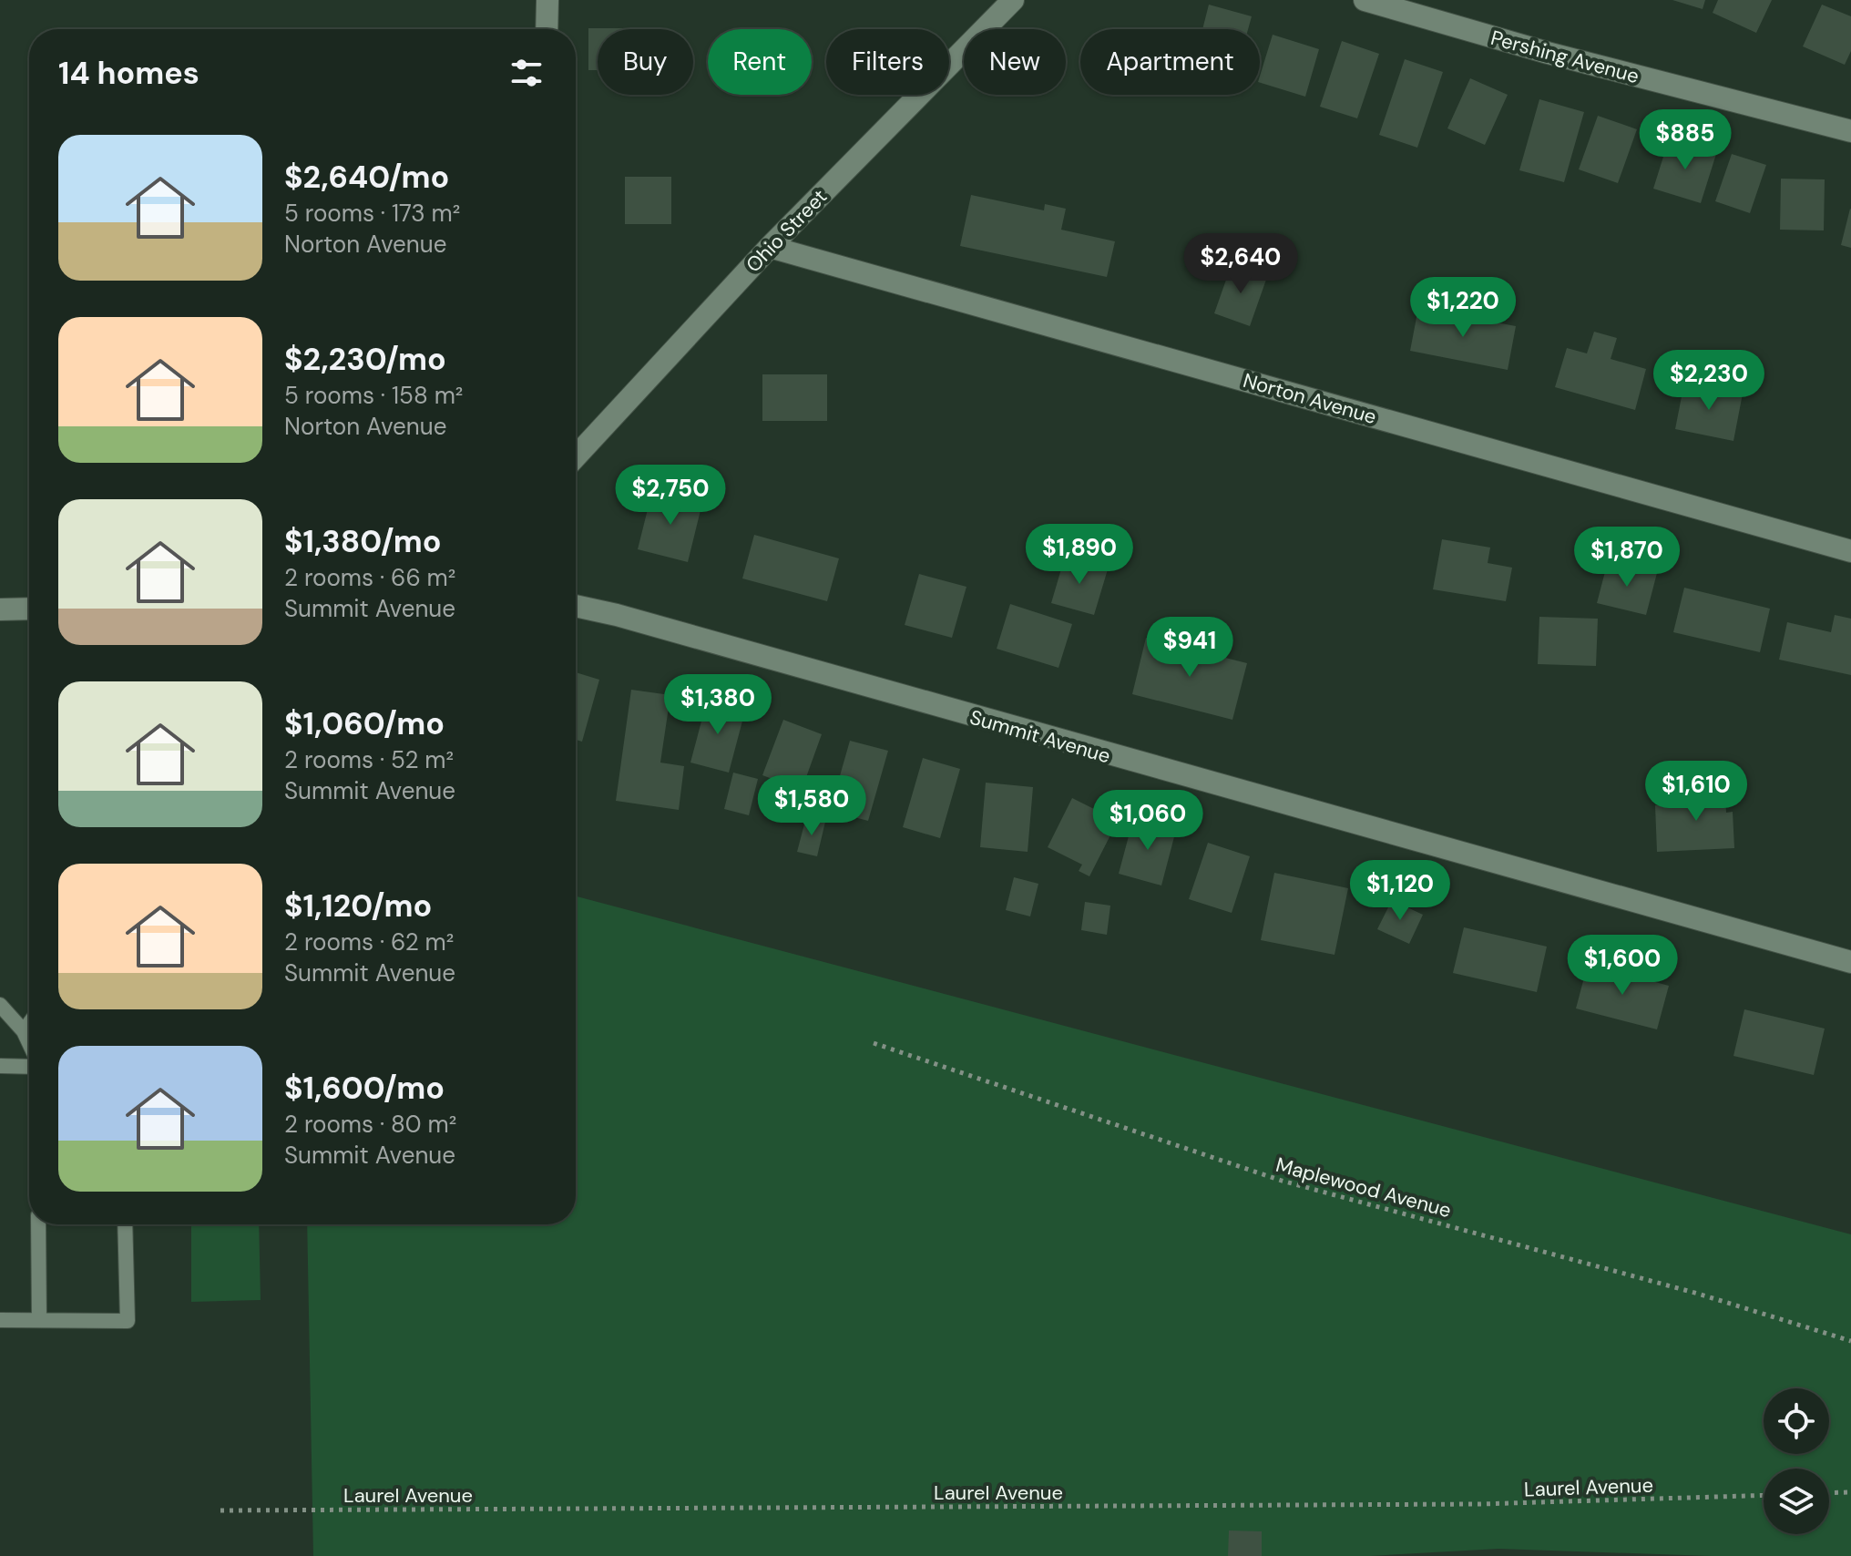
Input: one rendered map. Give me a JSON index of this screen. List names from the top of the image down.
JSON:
{
  "streets": {
    "street": [
      "Pershing Avenue",
      "Ohio Street",
      "Norton Avenue",
      "Summit Avenue"
    ],
    "path": ["Maplewood Avenue", "Laurel Avenue"]
  },
  "crossings": [
    ["Ohio Street", "Norton Avenue"]
  ],
  "page": {
    "chip": [
      "Buy",
      "Rent",
      "Filters",
      "New",
      "Apartment"
    ],
    "heading": "14 homes",
    "price": [
      "$885",
      "$2,640",
      "$1,220",
      "$2,230",
      "$2,750",
      "$1,890",
      "$1,870",
      "$941",
      "$1,380",
      "$1,610",
      "$1,580",
      "$1,060",
      "$1,120",
      "$1,600"
    ],
    "list": [
      {
        "name": "$2,640/mo",
        "note": "5 rooms · 173 m² · Norton Avenue"
      },
      {
        "name": "$2,230/mo",
        "note": "5 rooms · 158 m² · Norton Avenue"
      },
      {
        "name": "$1,380/mo",
        "note": "2 rooms · 66 m² · Summit Avenue"
      },
      {
        "name": "$1,060/mo",
        "note": "2 rooms · 52 m² · Summit Avenue"
      },
      {
        "name": "$1,120/mo",
        "note": "2 rooms · 62 m² · Summit Avenue"
      },
      {
        "name": "$1,600/mo",
        "note": "2 rooms · 80 m² · Summit Avenue"
      }
    ]
  }
}
